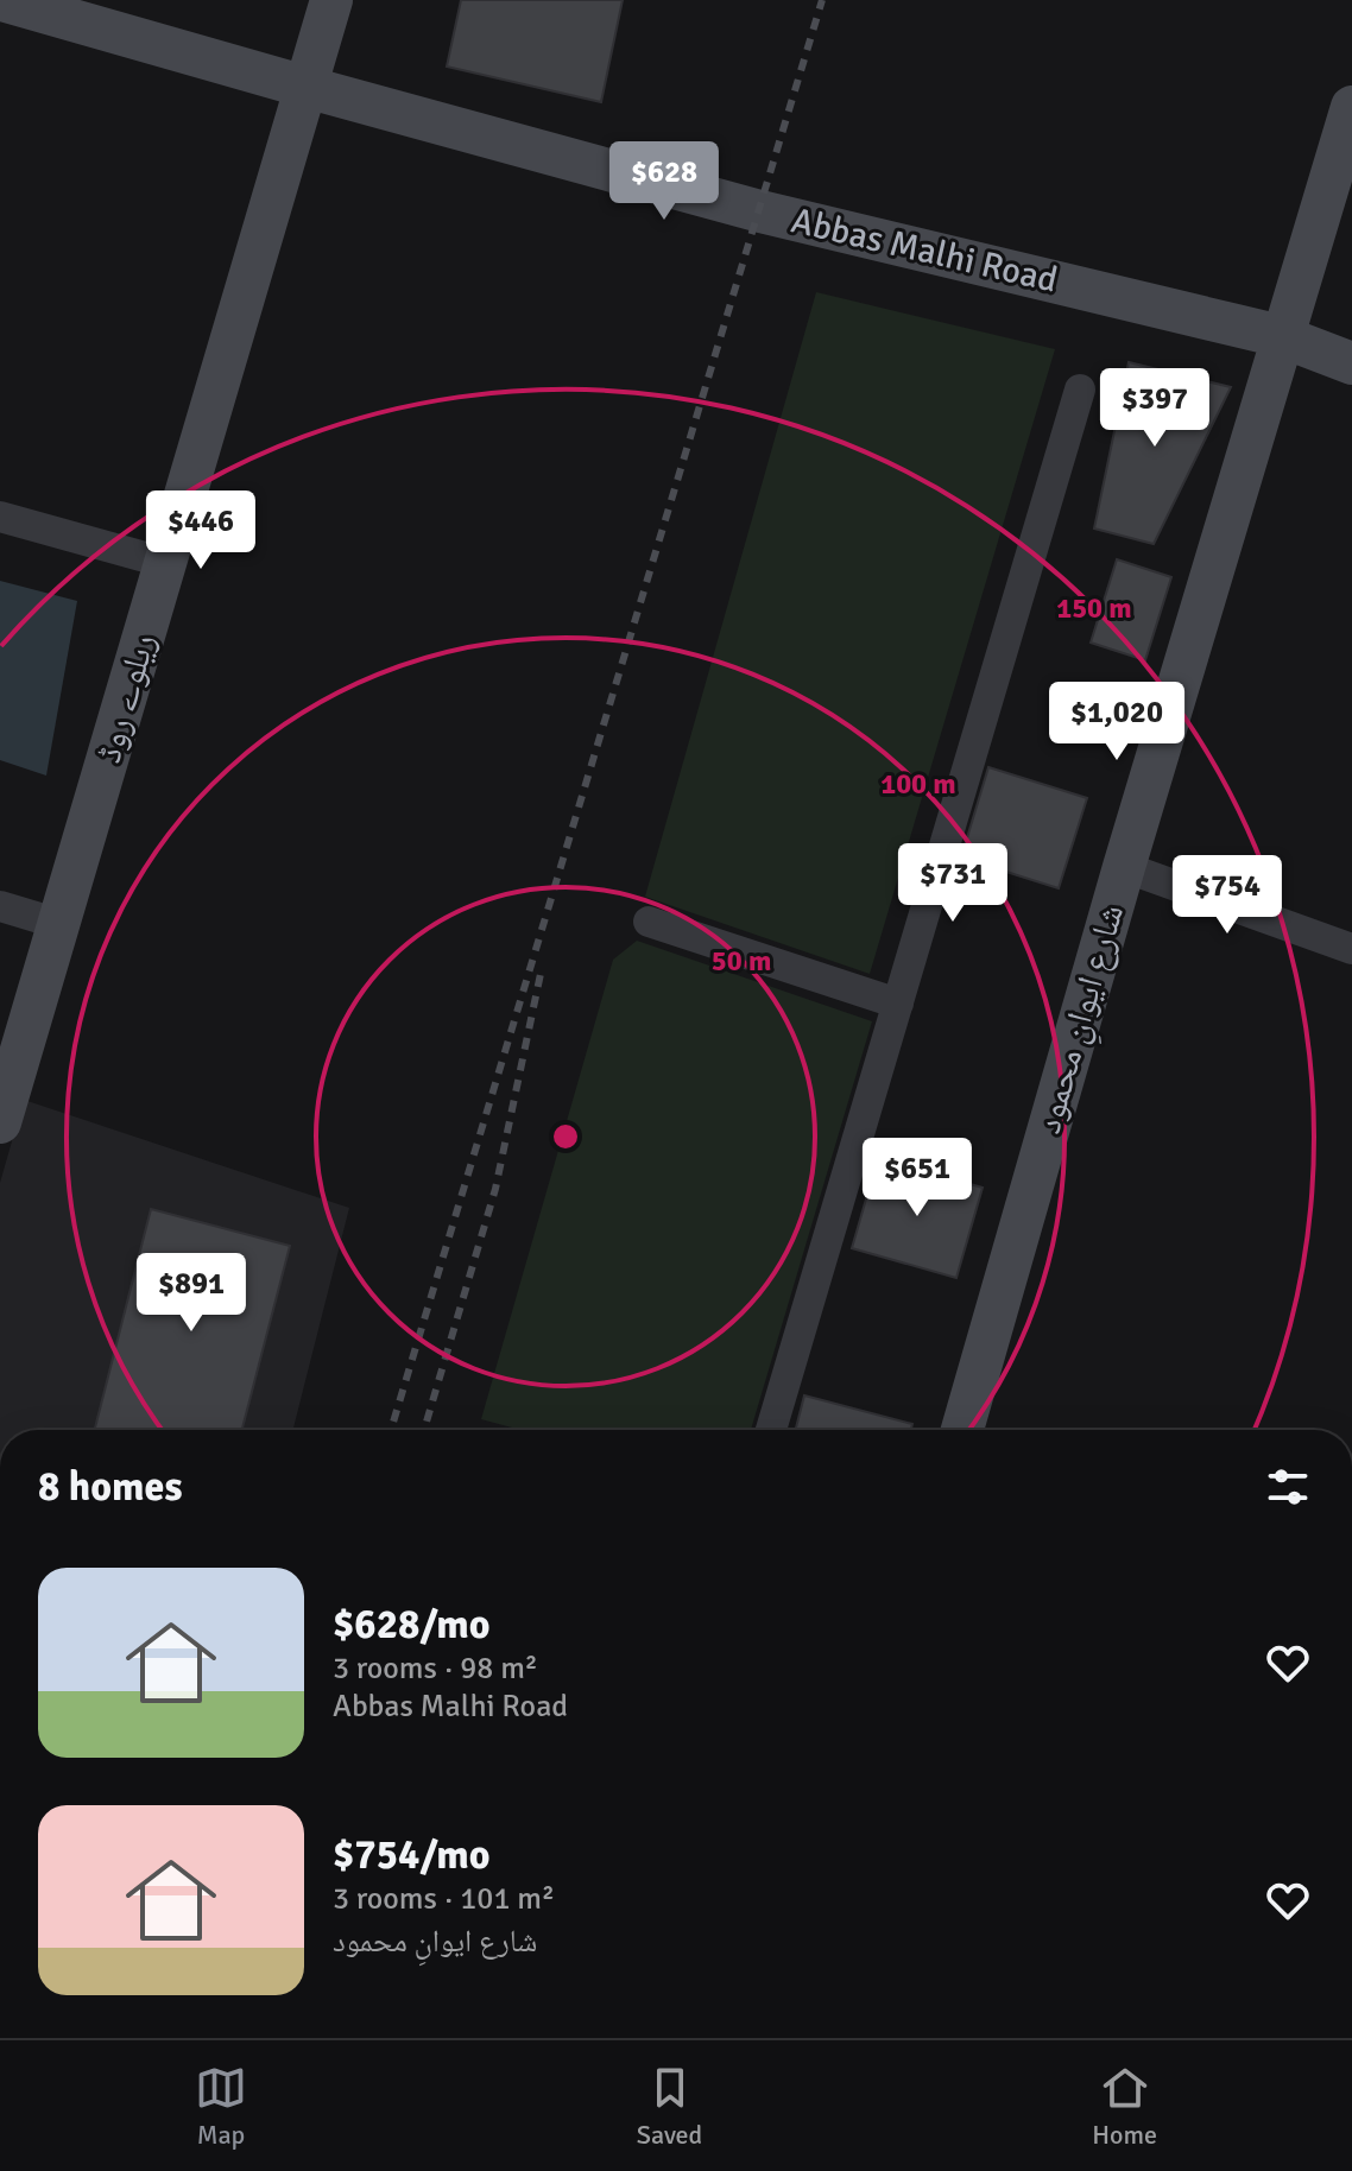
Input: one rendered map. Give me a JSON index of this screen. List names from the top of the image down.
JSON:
{
  "streets": {
    "street": ["Abbas Malhi Road", "ریلوے روڈ", "شارع ایوانِ محمود"]
  },
  "crossings": [
    ["Abbas Malhi Road", "ریلوے روڈ"],
    ["Abbas Malhi Road", "شارع ایوانِ محمود"]
  ],
  "page": {
    "price": [
      "$628",
      "$397",
      "$446",
      "$1,020",
      "$731",
      "$754",
      "$651",
      "$891"
    ],
    "heading": "8 homes",
    "list": [
      {
        "name": "$628/mo",
        "note": "3 rooms · 98 m² · Abbas Malhi Road"
      },
      {
        "name": "$754/mo",
        "note": "3 rooms · 101 m² · شارع ایوانِ محمود"
      }
    ],
    "tabs": ["Map", "Saved", "Home"]
  },
  "rings": ["150 m", "100 m", "50 m"]
}
